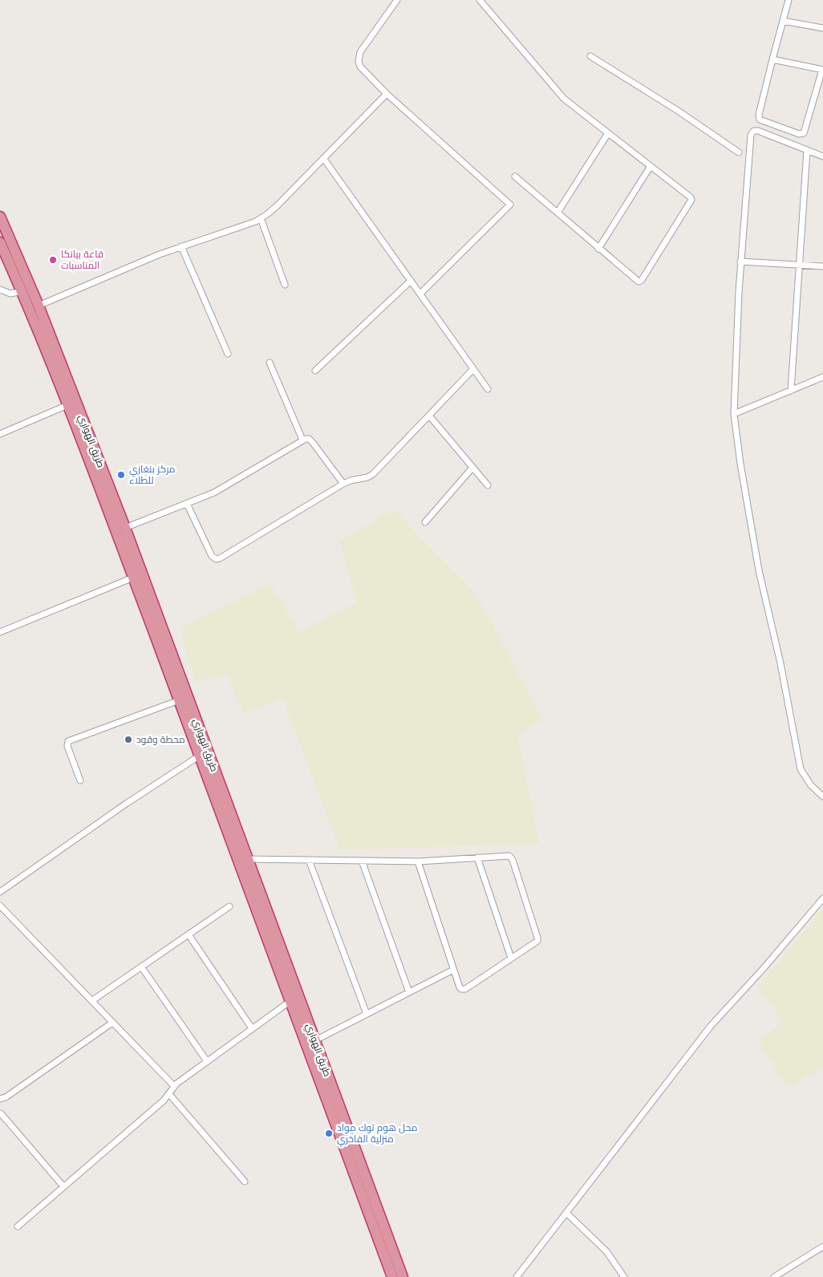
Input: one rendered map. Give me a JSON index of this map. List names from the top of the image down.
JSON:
{
  "streets": {
    "highway": ["طريق الهواري"]
  },
  "places": [
    "قاعة بيانكا المناسبات",
    "مركز بنغازي للطلاء",
    "محطة وقود",
    "محل هوم توك مواد منزلية الفاخري"
  ]
}
